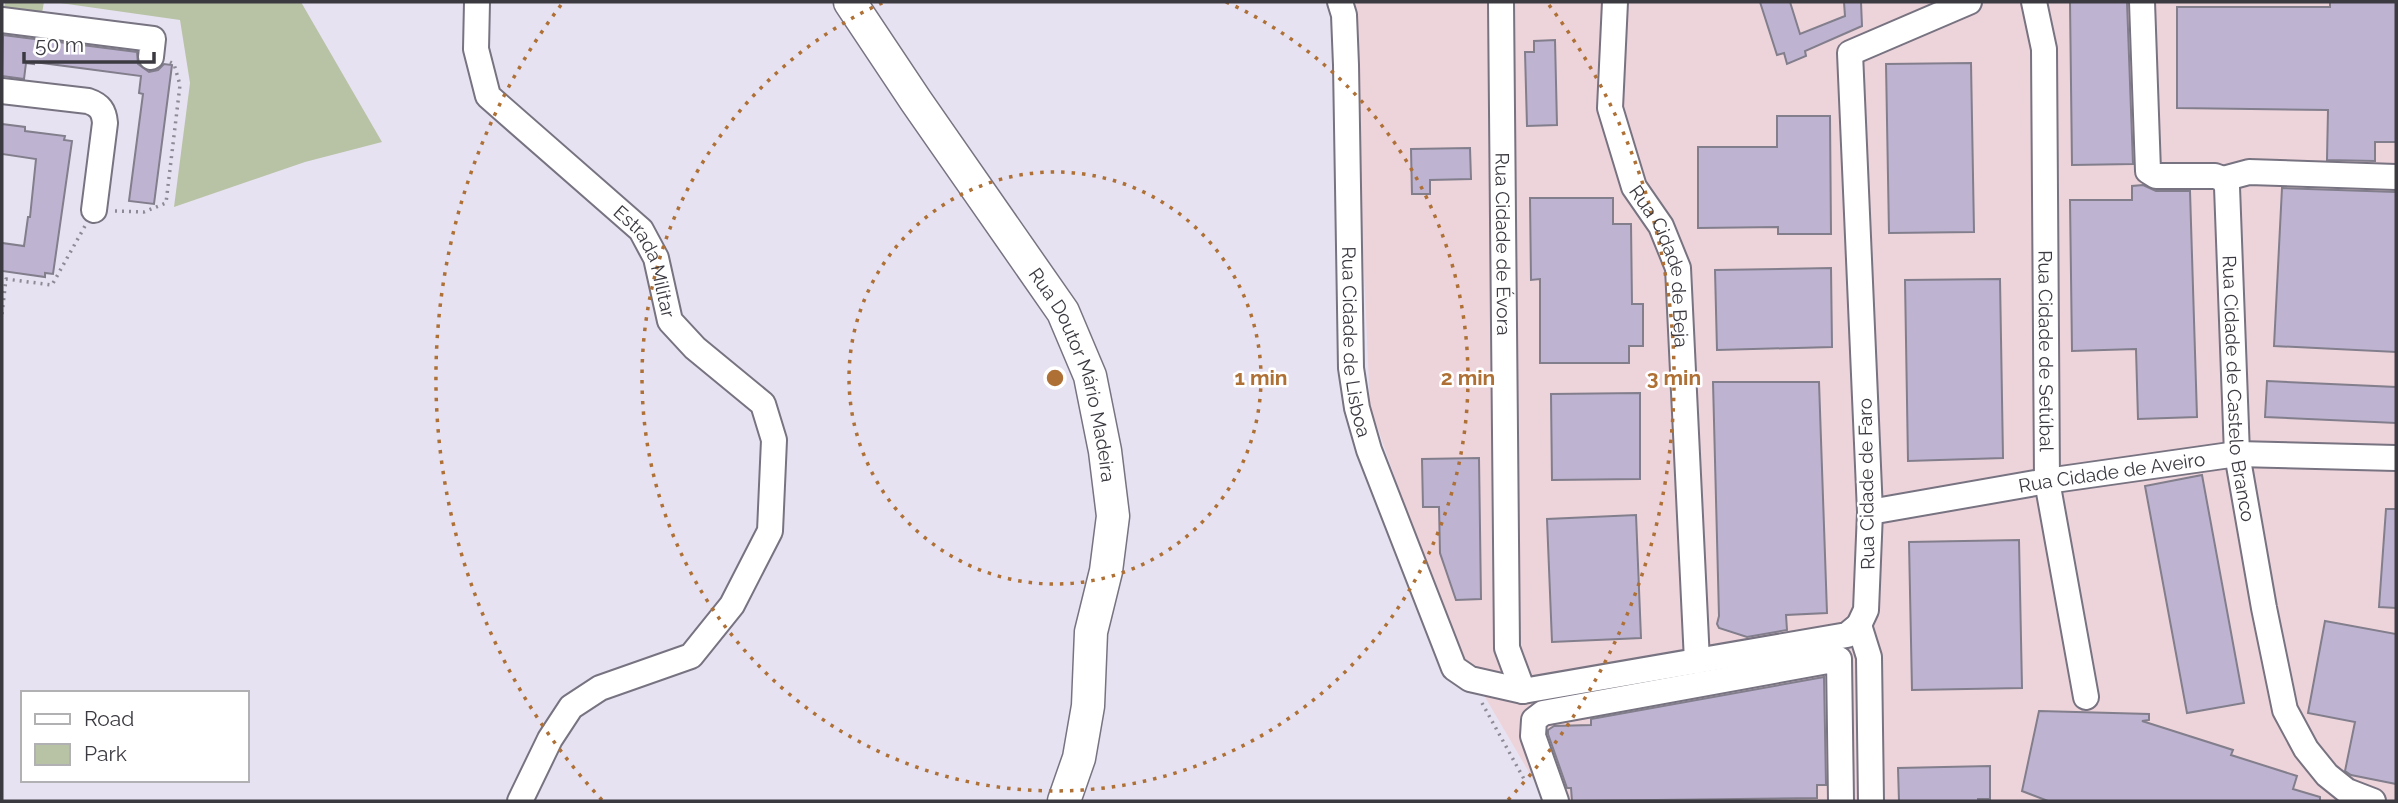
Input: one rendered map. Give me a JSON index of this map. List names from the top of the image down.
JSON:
{
  "streets": {
    "main road": ["Rua Doutor Mário Madeira"],
    "street": [
      "Rua Cidade de Évora",
      "Estrada Militar",
      "Rua Cidade de Beja",
      "Rua Cidade de Lisboa",
      "Rua Cidade de Setúbal",
      "Rua Cidade de Castelo Branco",
      "Rua Cidade de Aveiro",
      "Rua Cidade de Faro"
    ]
  },
  "crossings": [
    ["Rua Cidade de Setúbal", "Rua Cidade de Aveiro"],
    ["Rua Cidade de Castelo Branco", "Rua Cidade de Aveiro"],
    ["Rua Cidade de Aveiro", "Rua Cidade de Faro"]
  ],
  "legend": ["Road", "Park"],
  "scale_bar": "50 m",
  "rings": ["1 min", "2 min", "3 min"]
}
